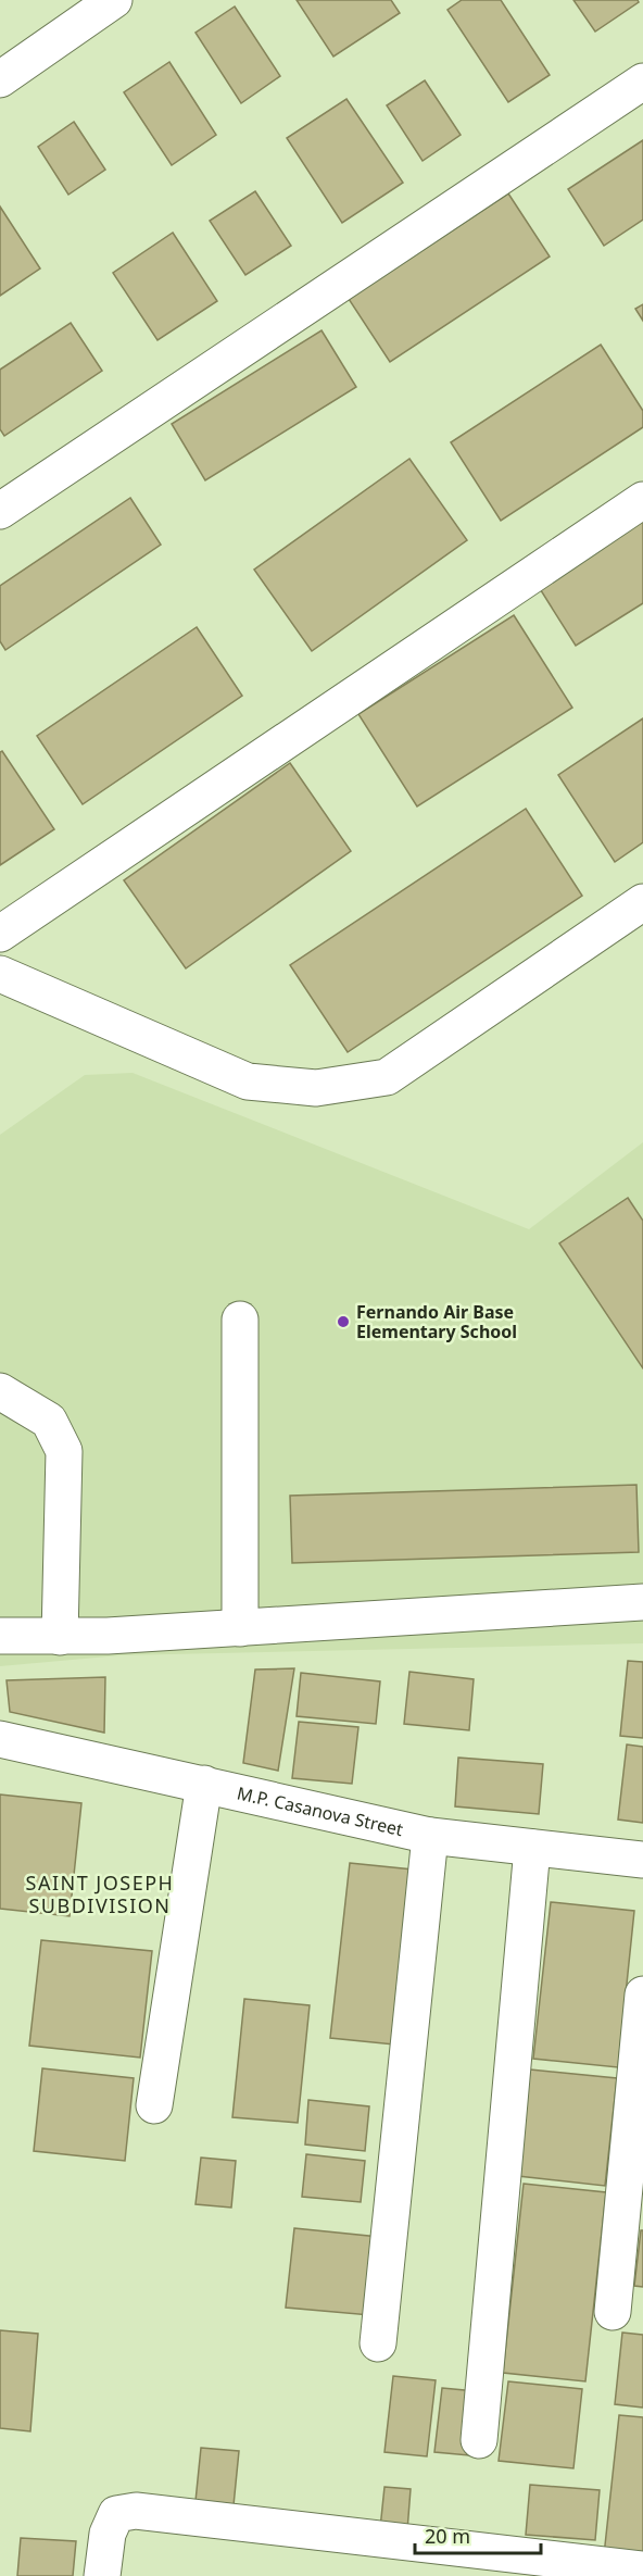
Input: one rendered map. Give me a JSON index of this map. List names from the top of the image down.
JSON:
{
  "streets": {
    "street": ["M.P. Casanova Street"]
  },
  "districts": ["SAINT JOSEPH SUBDIVISION"],
  "places": ["Fernando Air Base Elementary School"],
  "scale_bar": "20 m"
}
